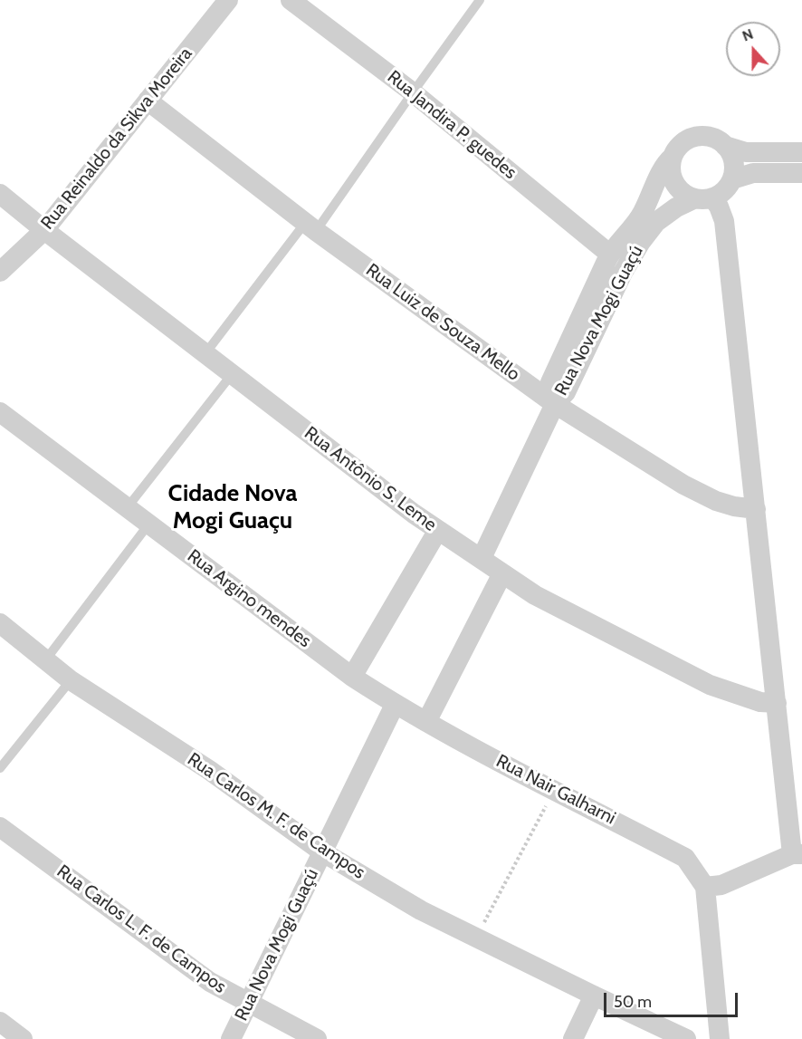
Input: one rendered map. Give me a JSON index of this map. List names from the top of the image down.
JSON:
{
  "streets": {
    "street": [
      "Rua Jandira P. guedes",
      "Rua Reinaldo da Sikva Moreira",
      "Rua Nova Mogi Guaçú",
      "Rua Luiz de Souza Mello",
      "Rua Antônio S. Leme",
      "Rua Argino mendes",
      "Rua Nair Galharni",
      "Rua Carlos M. F. de Campos",
      "Rua Carlos L. F. de Campos"
    ]
  },
  "crossings": [
    ["Rua Jandira P. guedes", "Rua Nova Mogi Guaçú"],
    ["Rua Reinaldo da Sikva Moreira", "Rua Luiz de Souza Mello"],
    ["Rua Reinaldo da Sikva Moreira", "Rua Antônio S. Leme"],
    ["Rua Nova Mogi Guaçú", "Rua Luiz de Souza Mello"],
    ["Rua Nova Mogi Guaçú", "Rua Antônio S. Leme"],
    ["Rua Nova Mogi Guaçú", "Rua Argino mendes"],
    ["Rua Nova Mogi Guaçú", "Rua Nair Galharni"],
    ["Rua Nova Mogi Guaçú", "Rua Carlos M. F. de Campos"],
    ["Rua Nova Mogi Guaçú", "Rua Carlos L. F. de Campos"],
    ["Rua Argino mendes", "Rua Nair Galharni"]
  ],
  "districts": ["Cidade Nova Mogi Guaçu"],
  "scale_bar": "50 m",
  "north": "top"
}
